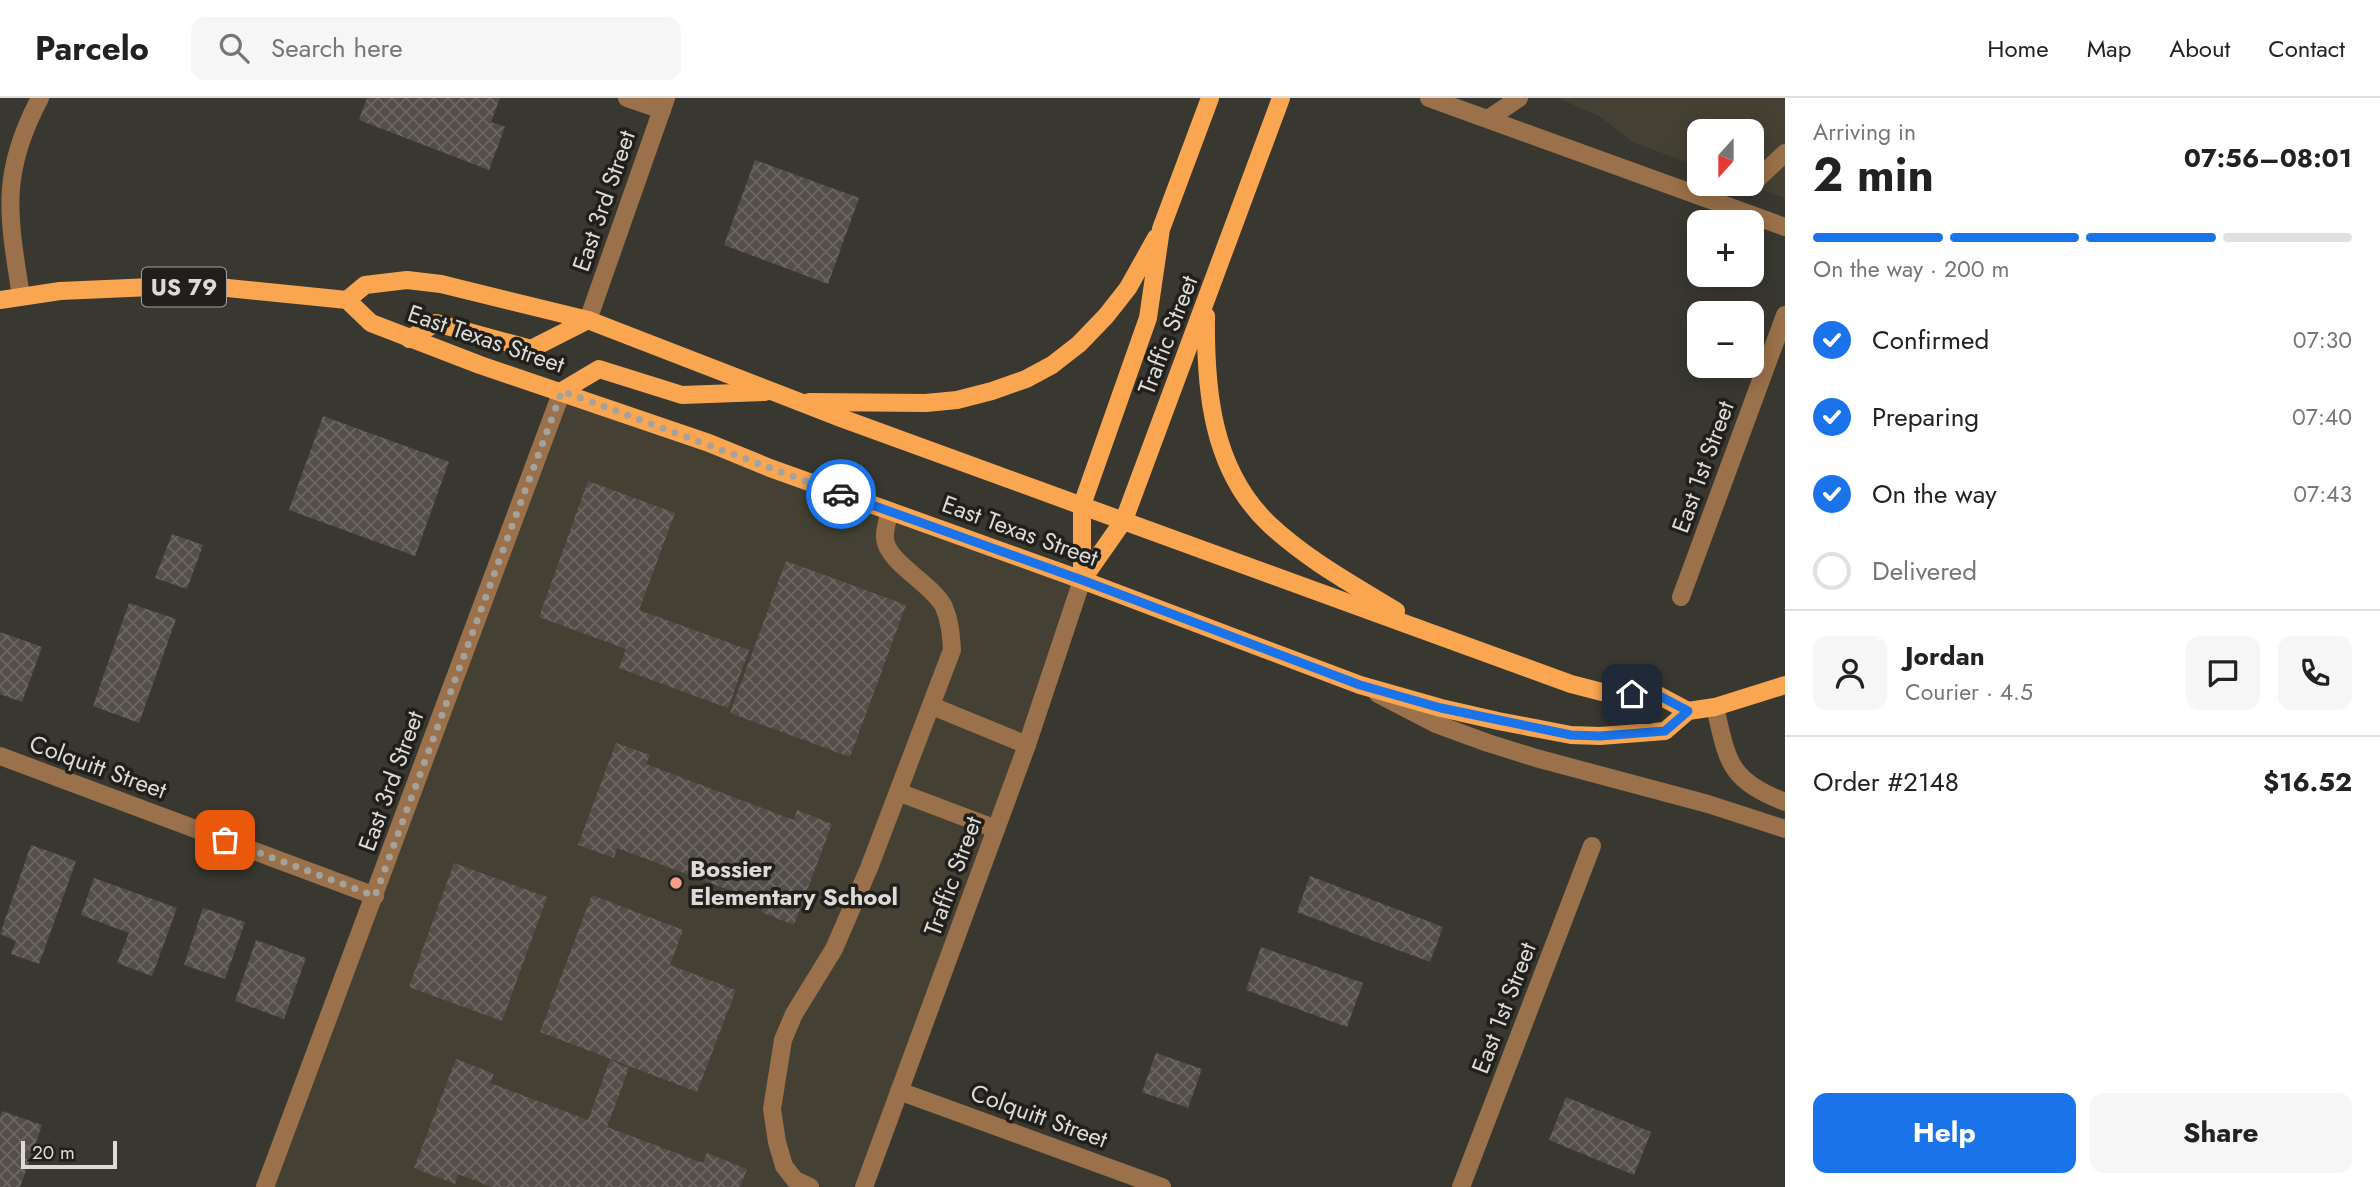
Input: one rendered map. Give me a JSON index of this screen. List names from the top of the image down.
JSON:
{
  "streets": {
    "main road": ["US 79", "Traffic Street", "East Texas Street"],
    "street": ["East 3rd Street", "East 1st Street", "Colquitt Street"]
  },
  "crossings": [
    ["East 3rd Street", "East Texas Street"],
    ["East 3rd Street", "Colquitt Street"],
    ["US 79", "East Texas Street"],
    ["Traffic Street", "East Texas Street"],
    ["Traffic Street", "Colquitt Street"]
  ],
  "places": ["Bossier Elementary School"],
  "scale_bar": "20 m",
  "north": "bottom",
  "page": {
    "header": "Parcelo",
    "search": "Search here",
    "nav": [
      "Home",
      "Map",
      "About",
      "Contact"
    ],
    "heading": ["2 min", "Arriving in", "07:56–08:01"],
    "panel": [
      "Jordan",
      "Courier · 4.5",
      "Order #2148",
      "$16.52"
    ],
    "map_buttons": ["+", "−"],
    "bar": "On the way · 200 m",
    "list": [
      ["Confirmed", "07:30"],
      ["Preparing", "07:40"],
      ["On the way", "07:43"],
      "Delivered"
    ],
    "buttons": ["Help", "Share"],
    "scale": "20 m"
  }
}
